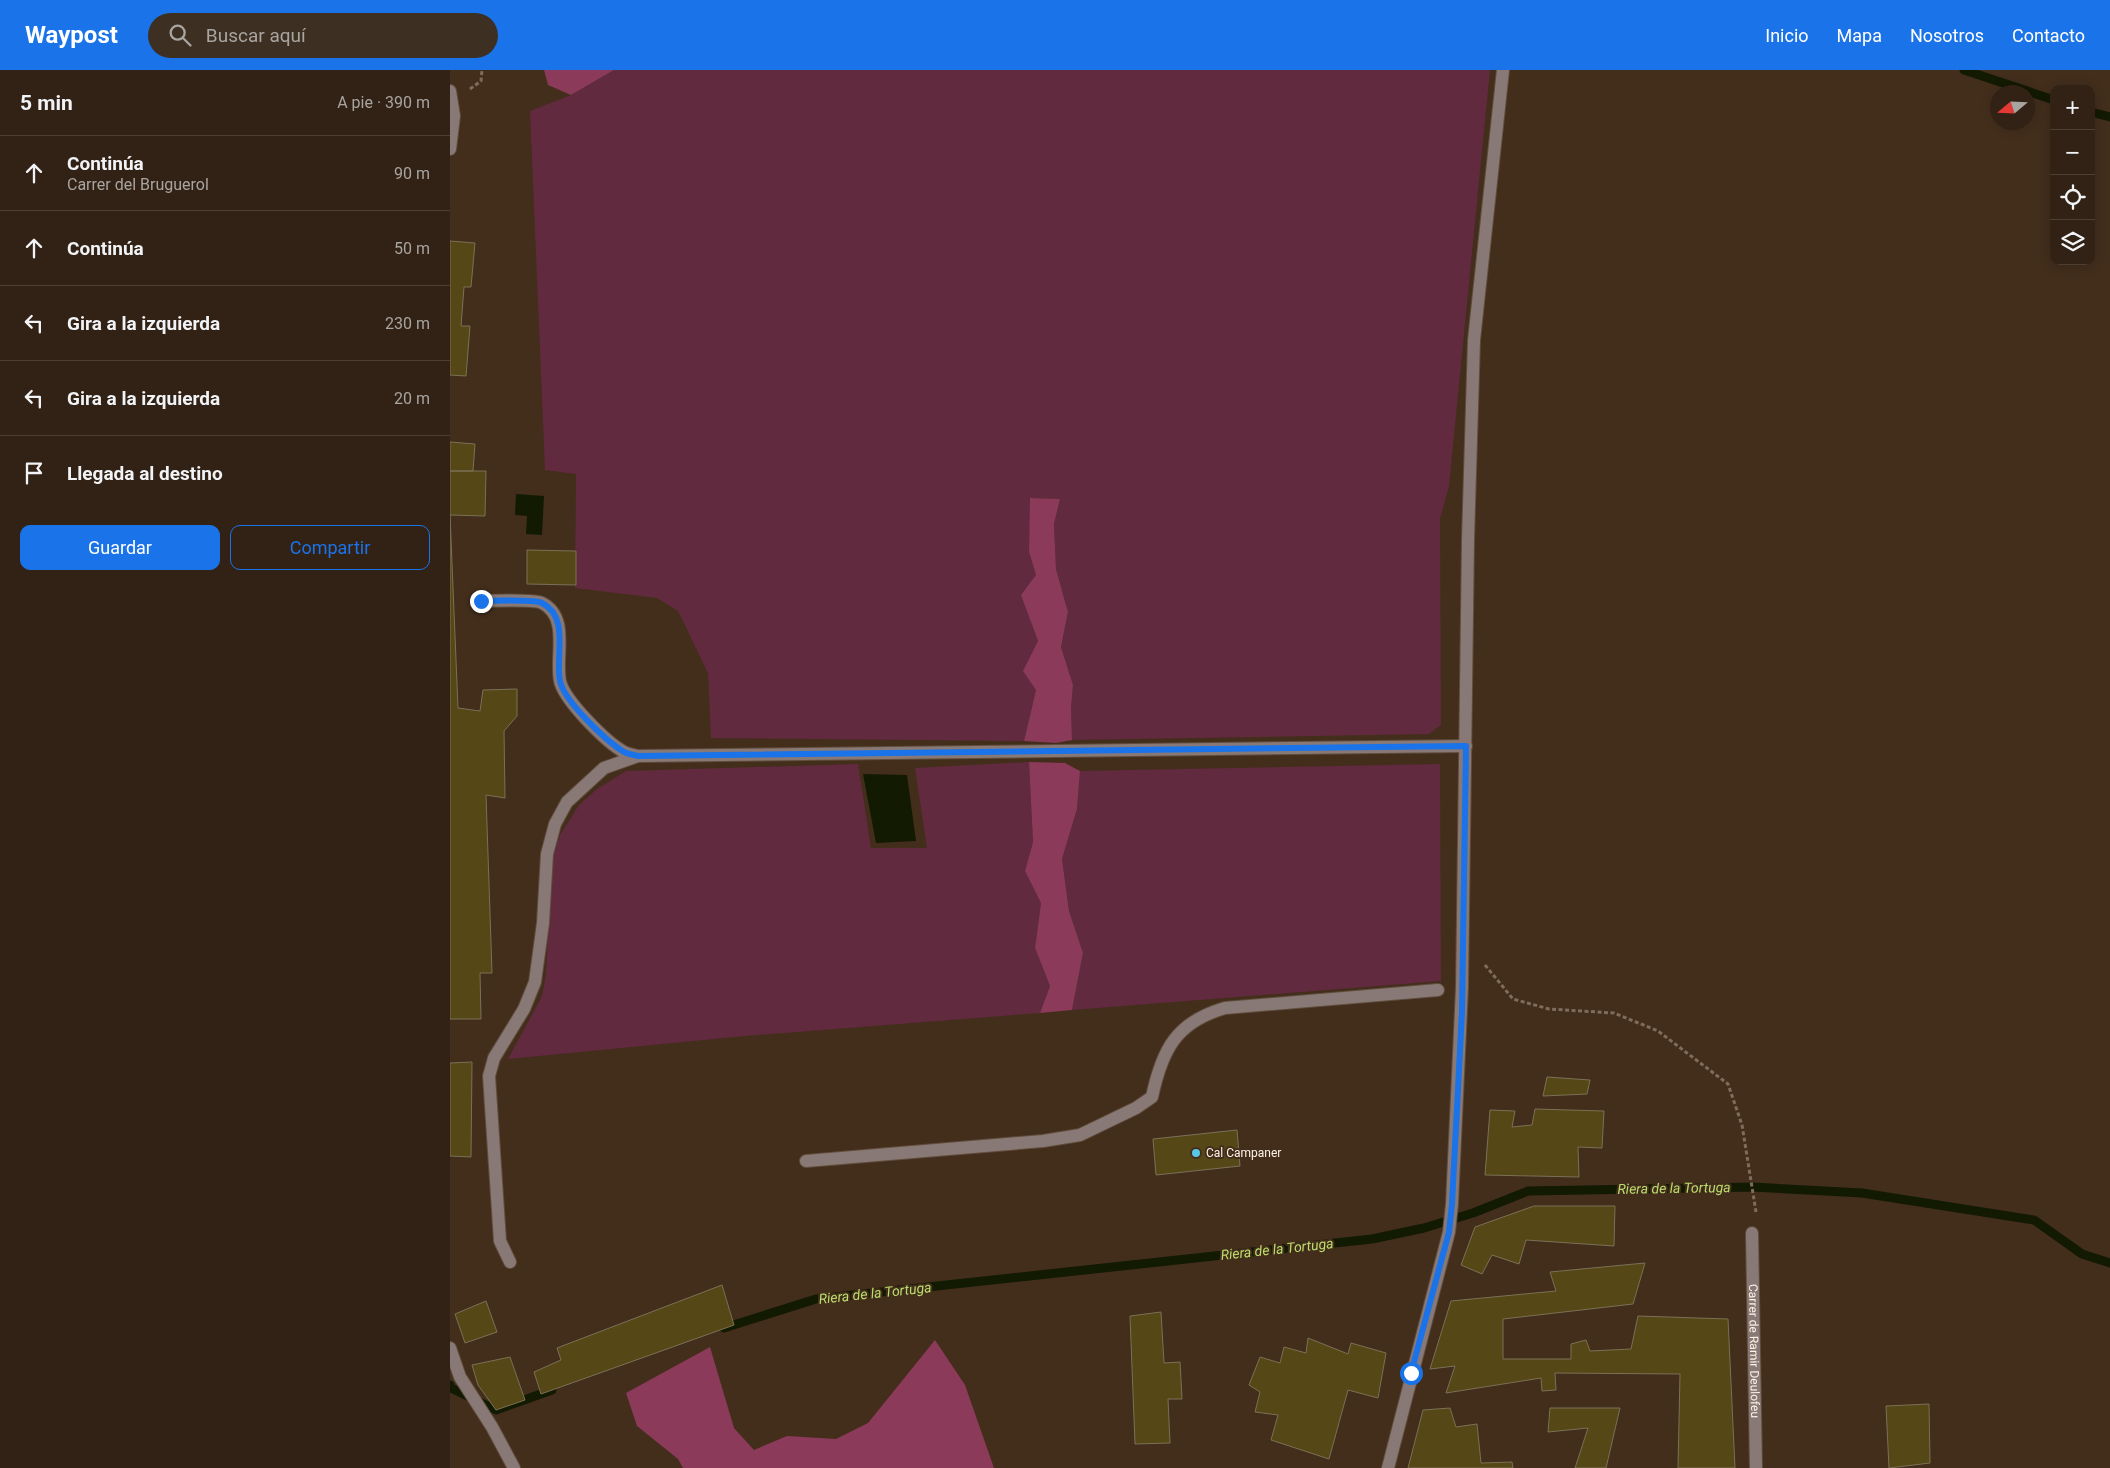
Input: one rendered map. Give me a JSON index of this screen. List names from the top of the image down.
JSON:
{
  "streets": {
    "street": ["Carrer de Ramir Deulofeu"]
  },
  "water": ["Riera de la Tortuga"],
  "places": ["Cal Campaner"],
  "north": "left",
  "page": {
    "header": "Waypost",
    "search": "Buscar aquí",
    "nav": [
      "Inicio",
      "Mapa",
      "Nosotros",
      "Contacto"
    ],
    "heading": ["5 min", "A pie · 390 m"],
    "map_buttons": ["+", "−"],
    "list": [
      ["Continúa", "Carrer del Bruguerol", "90 m"],
      ["Continúa", "50 m"],
      ["Gira a la izquierda", "230 m"],
      ["Gira a la izquierda", "20 m"],
      "Llegada al destino"
    ],
    "buttons": ["Guardar", "Compartir"]
  }
}
